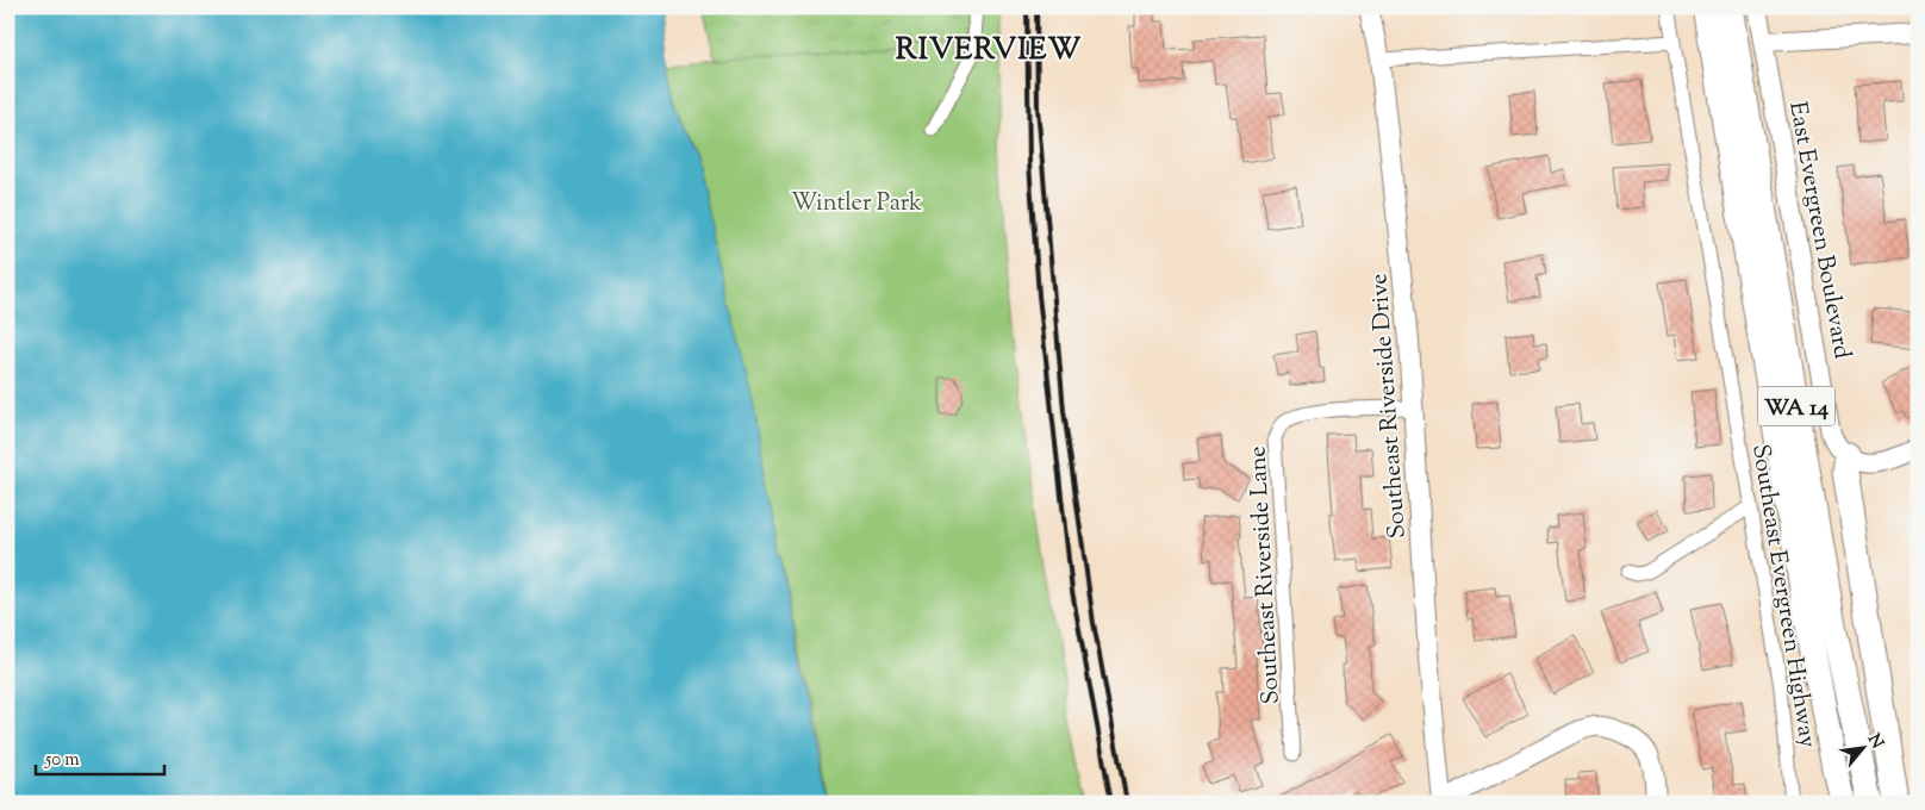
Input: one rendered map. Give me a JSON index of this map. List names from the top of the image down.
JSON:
{
  "streets": {
    "highway": ["WA 14"],
    "street": [
      "East Evergreen Boulevard",
      "Southeast Riverside Drive",
      "Southeast Riverside Lane",
      "Southeast Evergreen Highway"
    ]
  },
  "crossings": [
    ["Southeast Riverside Drive", "Southeast Riverside Lane"]
  ],
  "districts": ["RIVERVIEW"],
  "parks": ["Wintler Park"],
  "scale_bar": "50 m",
  "north": "top right"
}
